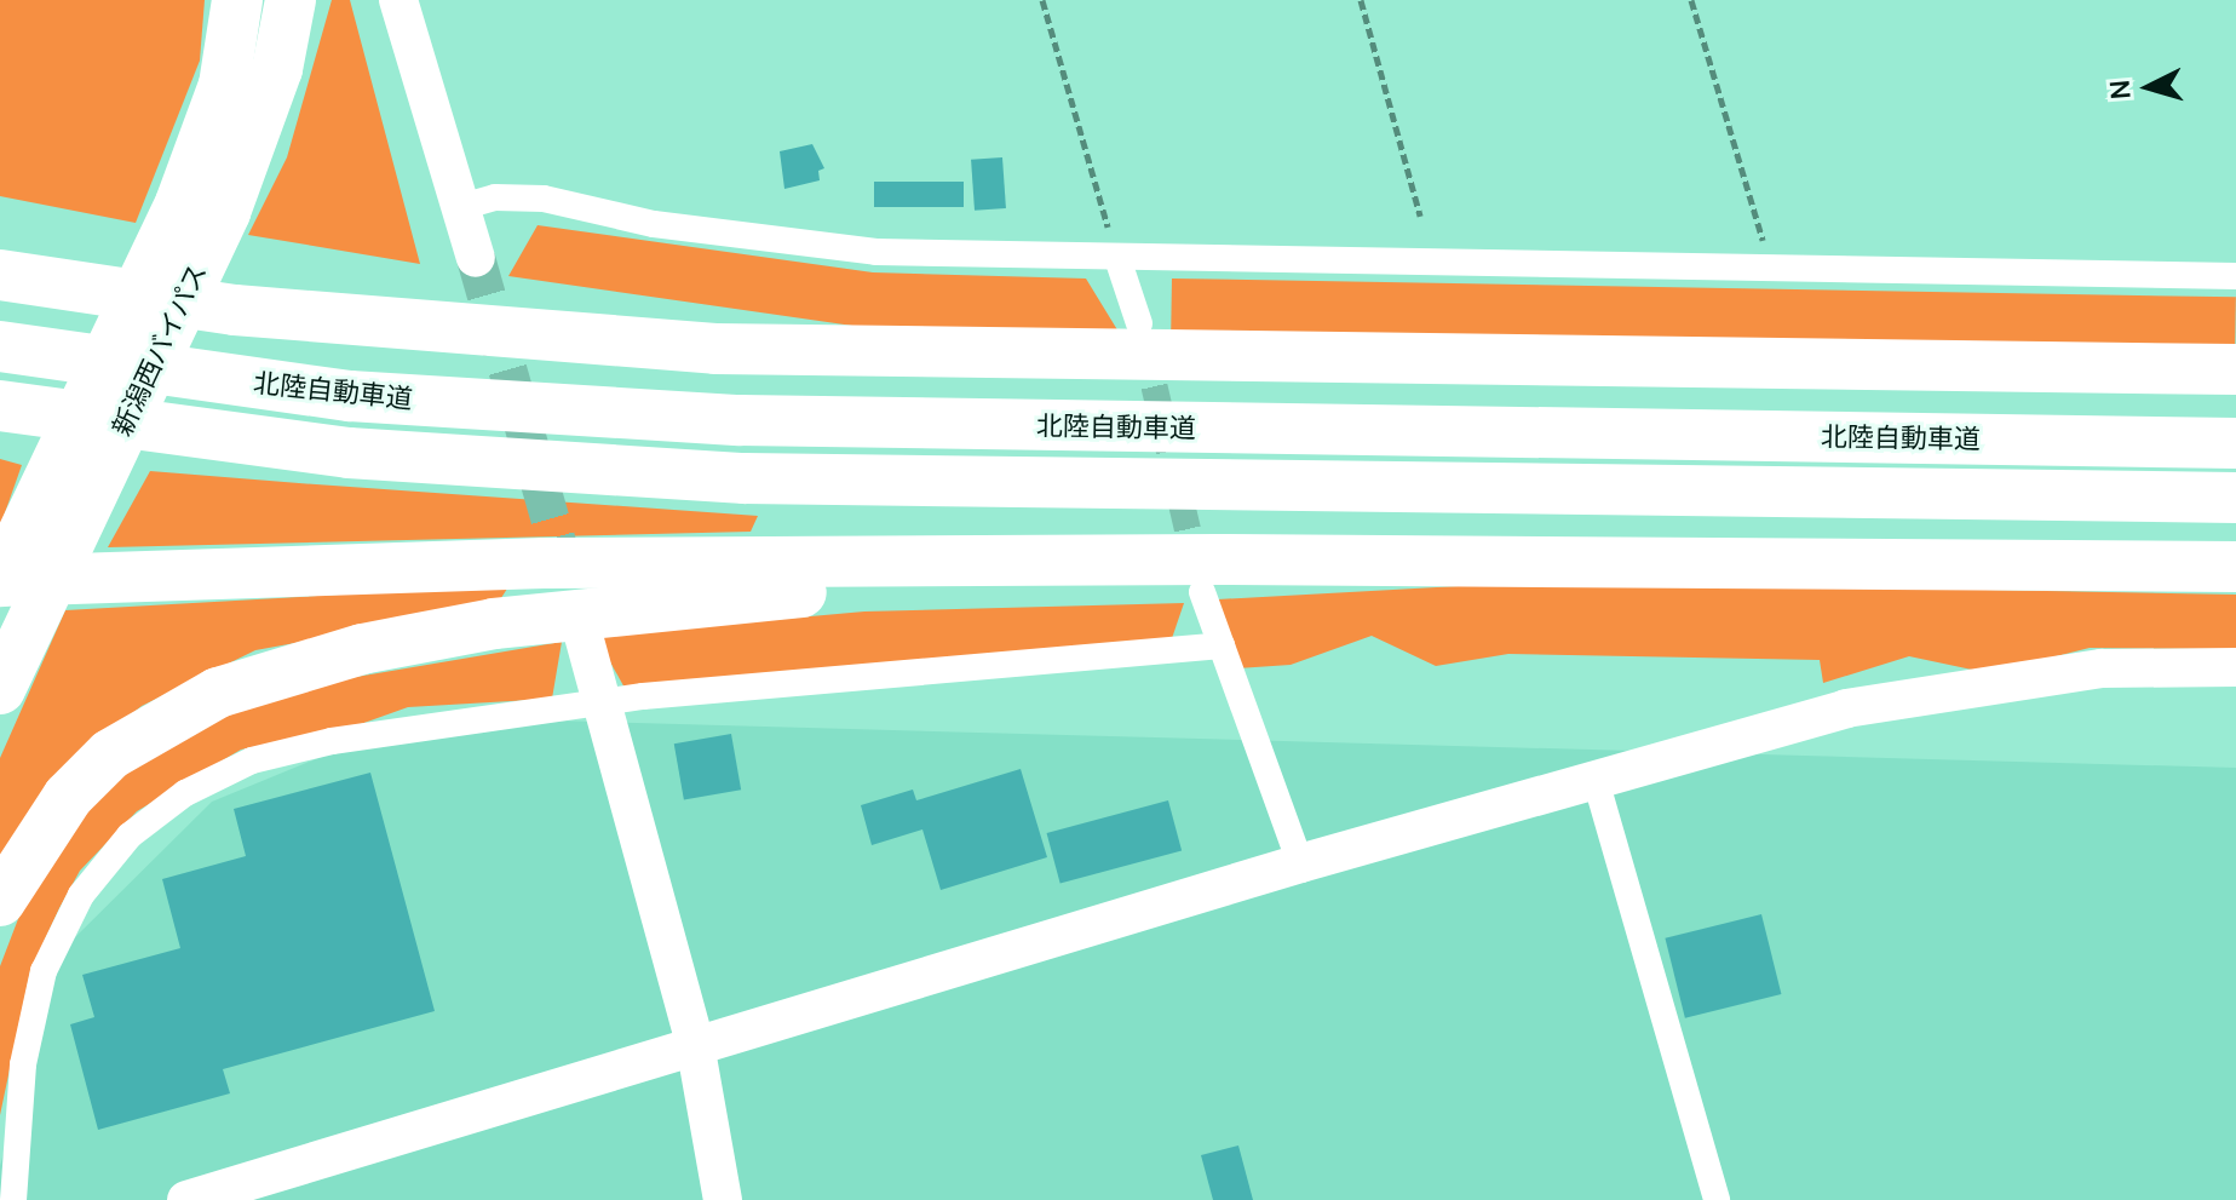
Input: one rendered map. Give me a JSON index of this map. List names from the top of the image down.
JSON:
{
  "streets": {
    "highway": ["新潟西バイパス", "北陸自動車道"]
  },
  "north": "left"
}
